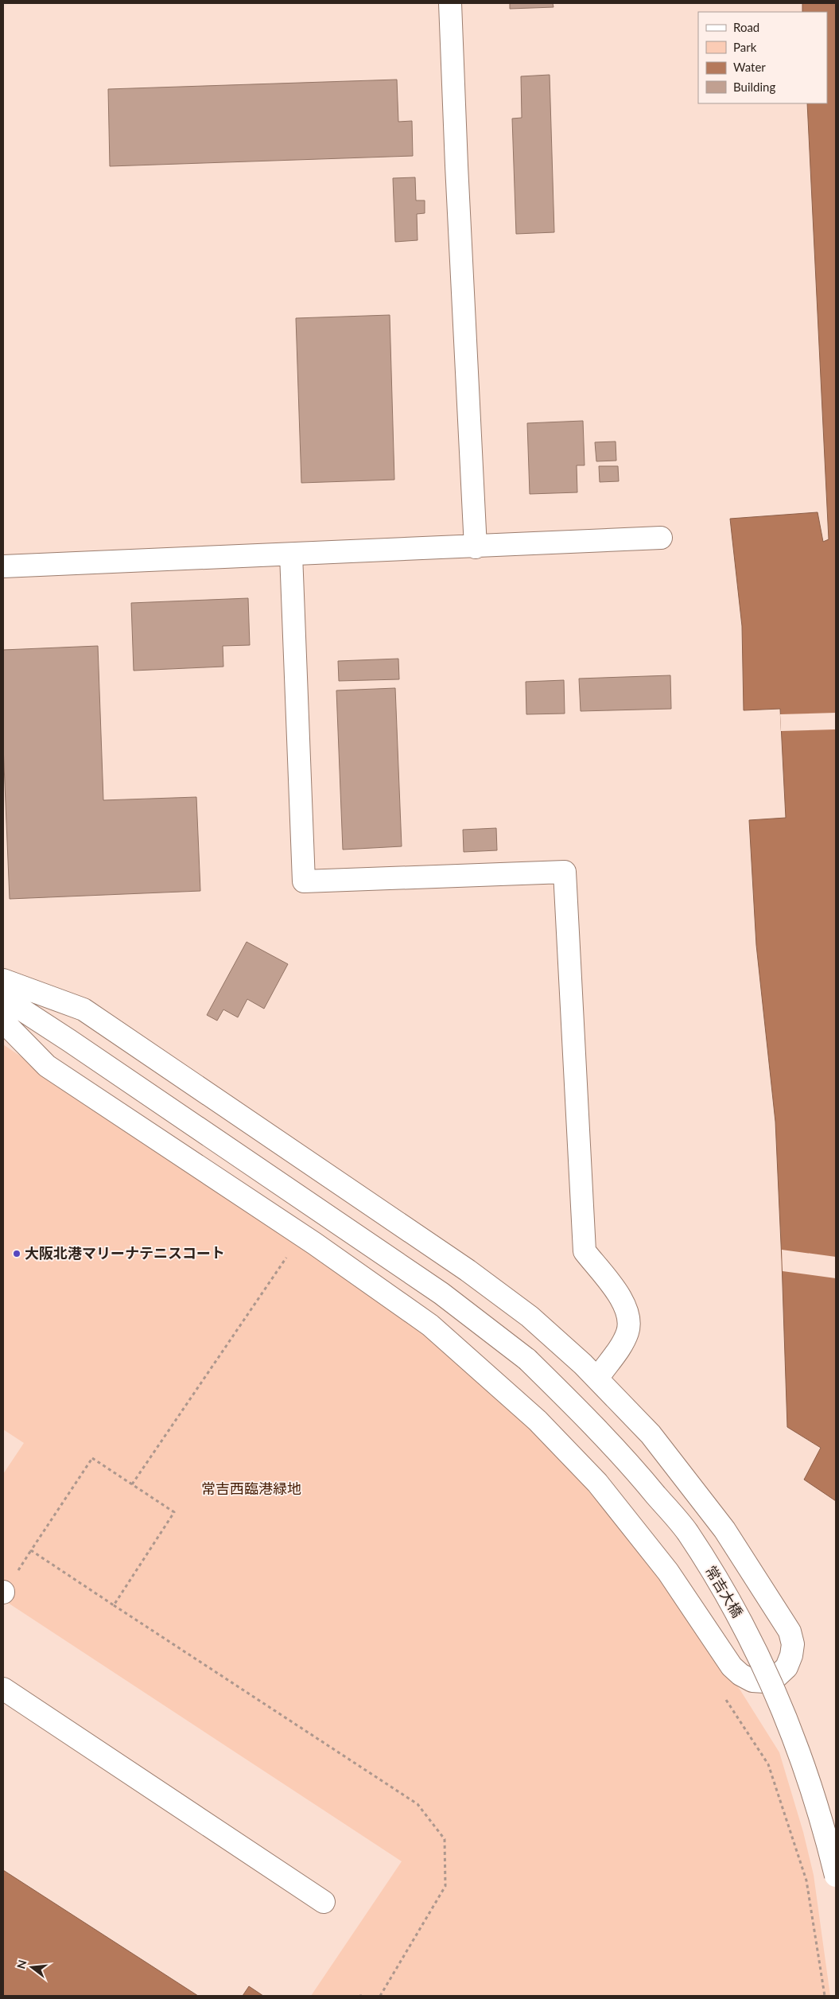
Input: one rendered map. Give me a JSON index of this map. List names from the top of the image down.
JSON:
{
  "streets": {
    "street": ["常吉大橋"]
  },
  "parks": ["常吉西臨港緑地"],
  "places": ["大阪北港マリーナテニスコート"],
  "legend": [
    "Road",
    "Park",
    "Water",
    "Building"
  ],
  "north": "left"
}
